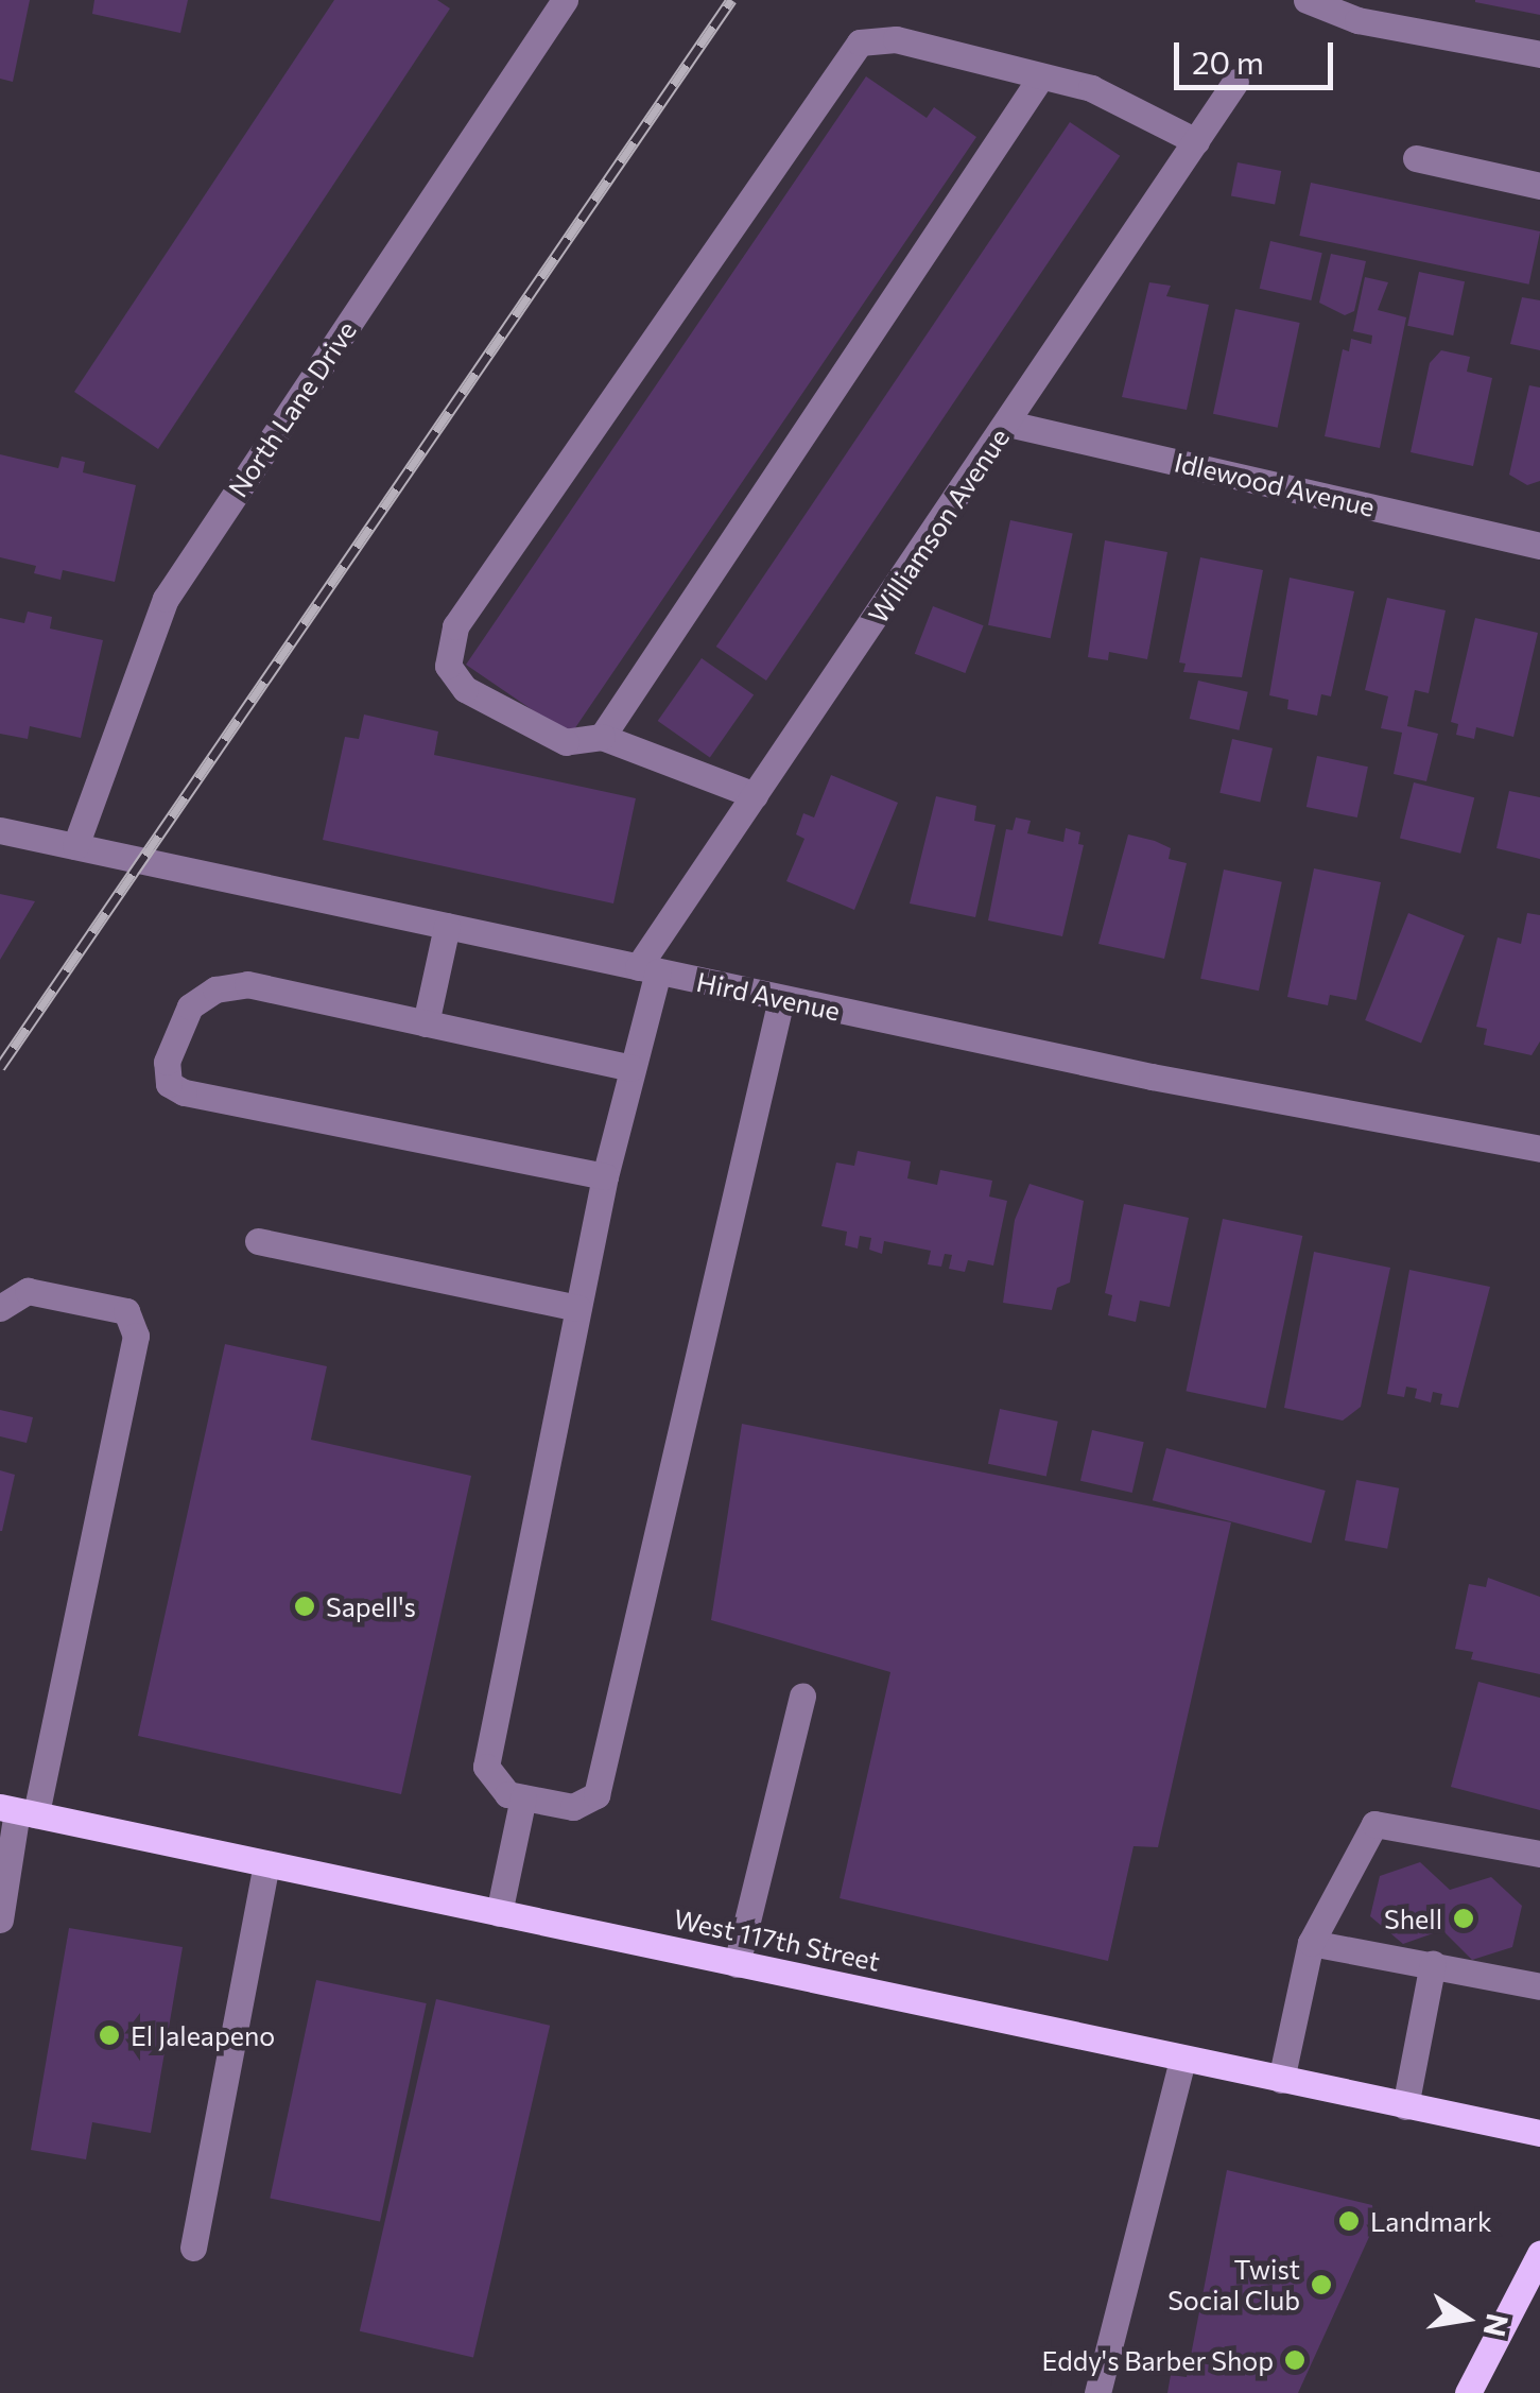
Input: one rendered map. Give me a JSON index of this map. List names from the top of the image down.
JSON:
{
  "streets": {
    "main road": ["West 117th Street"],
    "street": [
      "North Lane Drive",
      "Idlewood Avenue",
      "Williamson Avenue",
      "Hird Avenue"
    ]
  },
  "crossings": [
    ["North Lane Drive", "Hird Avenue"],
    ["Idlewood Avenue", "Williamson Avenue"],
    ["Williamson Avenue", "Hird Avenue"]
  ],
  "places": [
    "Sapell's",
    "Shell",
    "El Jaleapeno",
    "Landmark",
    "Twist Social Club",
    "Eddy's Barber Shop"
  ],
  "scale_bar": "20 m",
  "north": "right"
}
